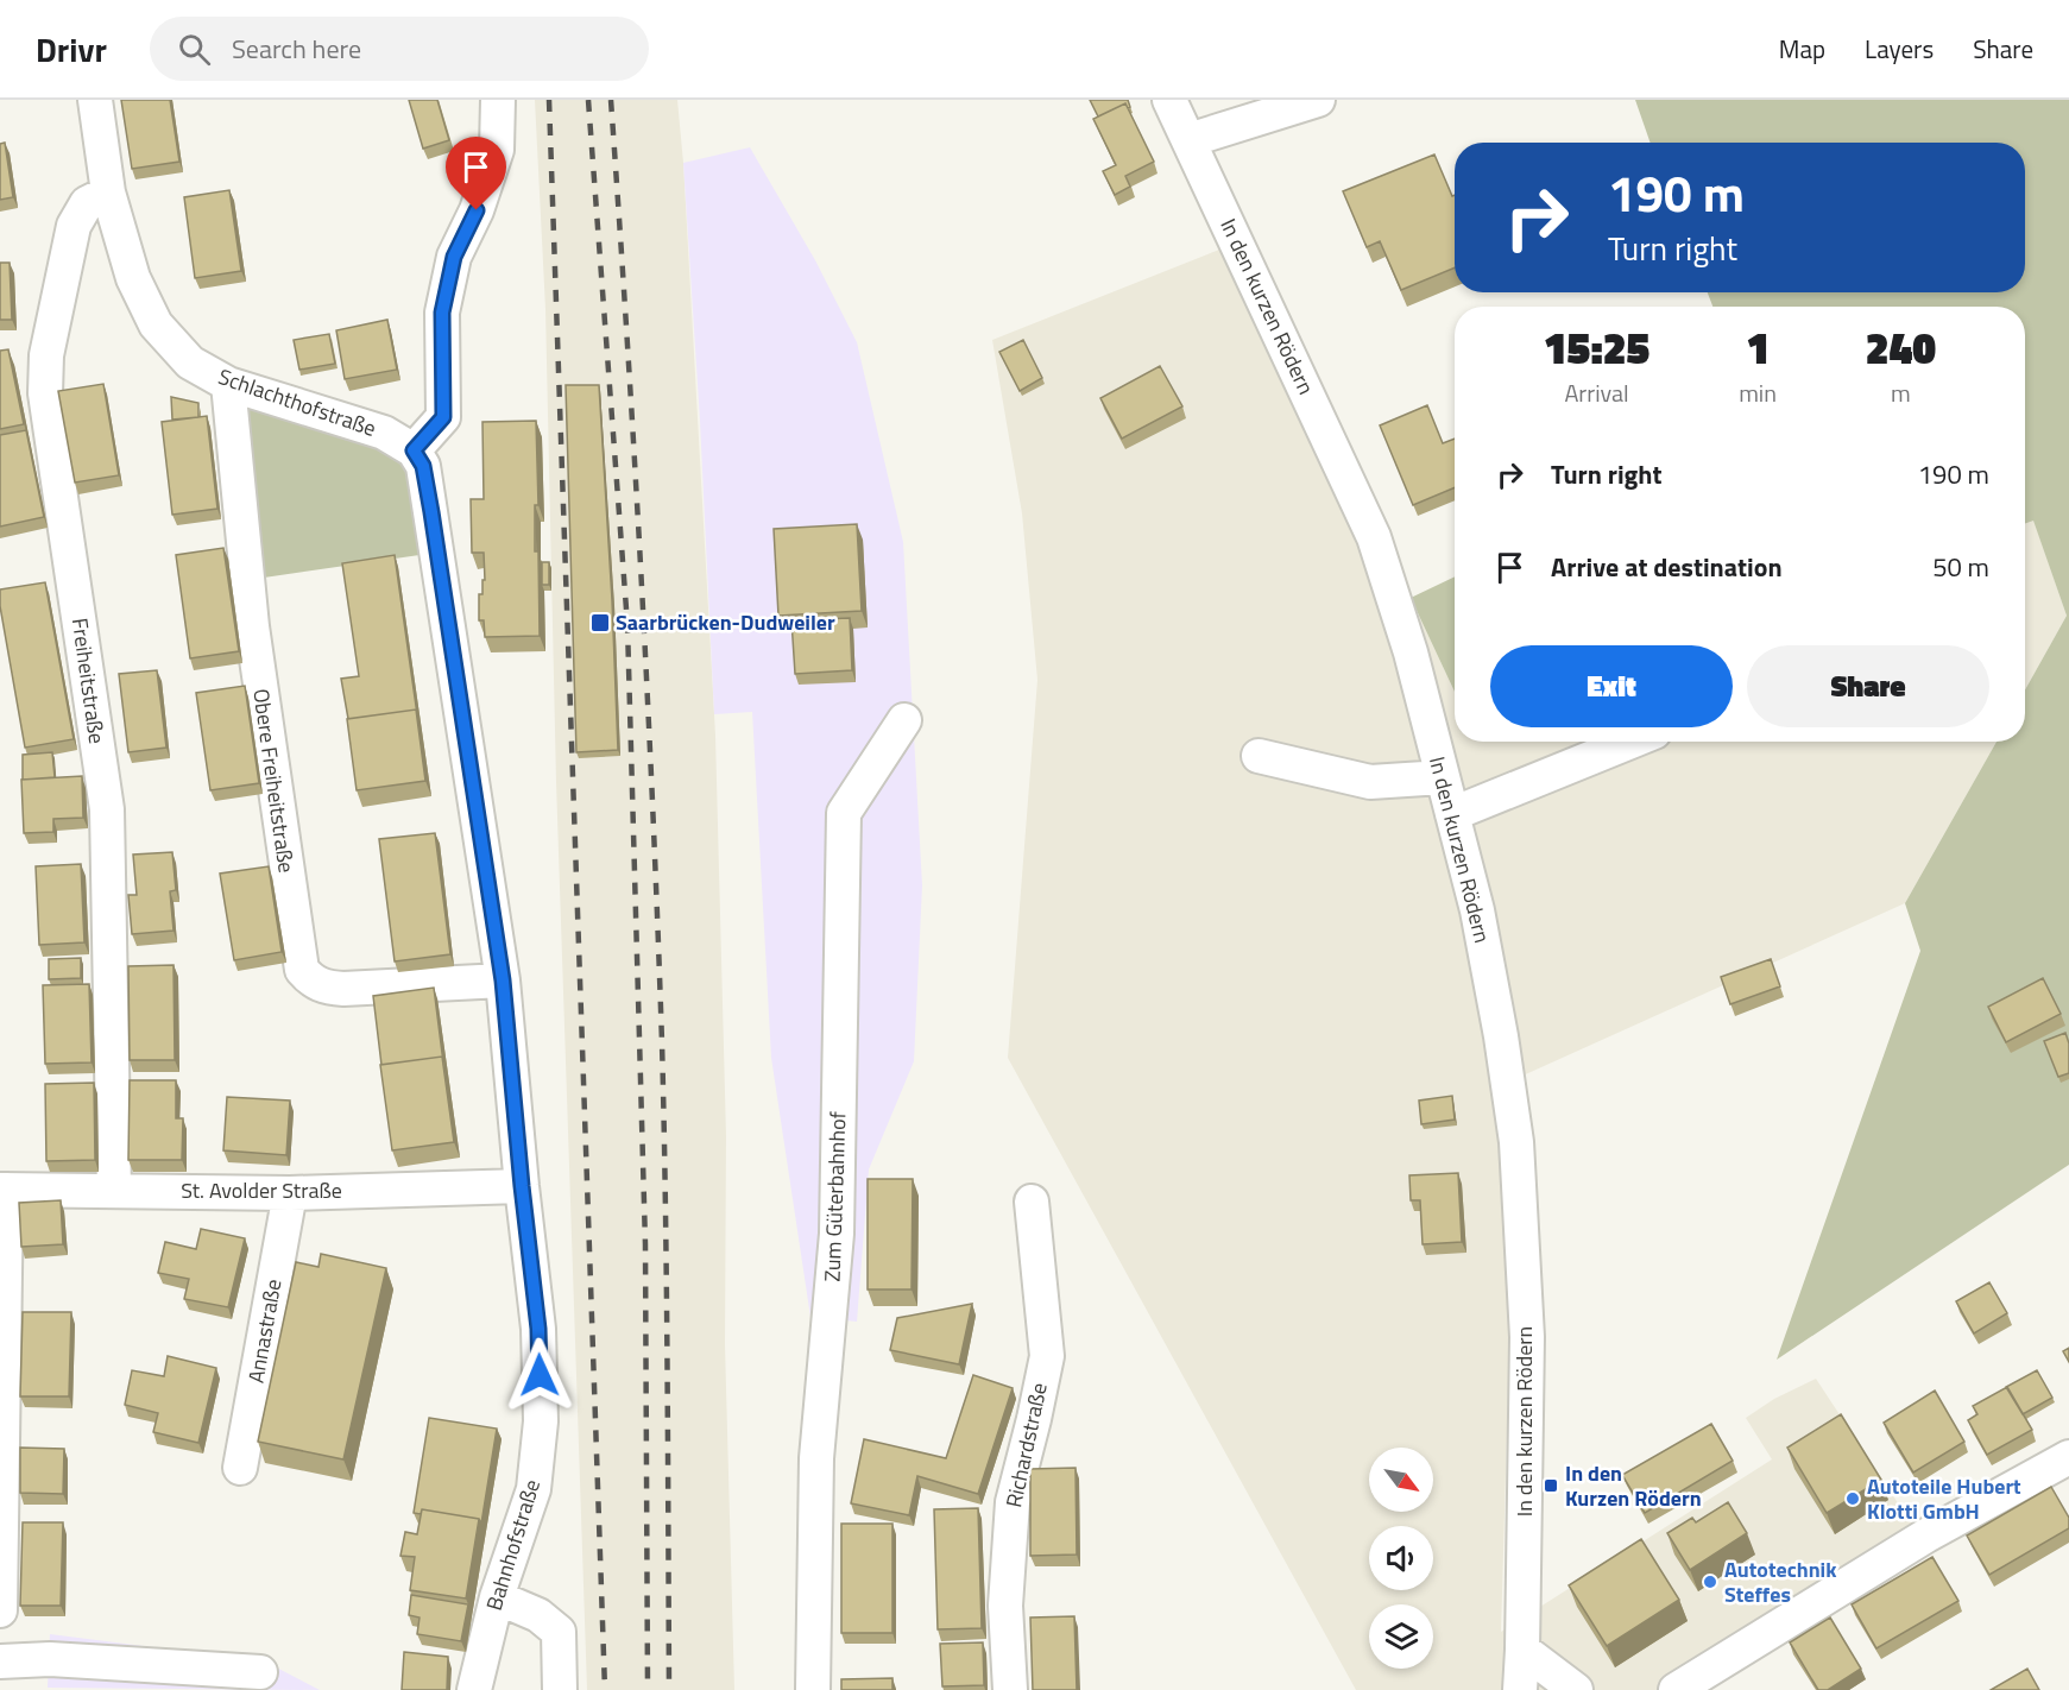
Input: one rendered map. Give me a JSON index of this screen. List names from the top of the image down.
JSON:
{
  "streets": {
    "street": [
      "In den kurzen Rödern",
      "Schlachthofstraße",
      "Freiheitstraße",
      "Obere Freiheitstraße",
      "St. Avolder Straße",
      "Zum Güterbahnhof",
      "Annastraße",
      "Richardstraße",
      "Bahnhofstraße"
    ]
  },
  "crossings": [
    ["Schlachthofstraße", "Freiheitstraße"],
    ["Schlachthofstraße", "Obere Freiheitstraße"],
    ["Schlachthofstraße", "Bahnhofstraße"],
    ["Freiheitstraße", "St. Avolder Straße"],
    ["Obere Freiheitstraße", "Bahnhofstraße"],
    ["St. Avolder Straße", "Annastraße"],
    ["St. Avolder Straße", "Bahnhofstraße"]
  ],
  "places": {
    "transit": ["Saarbrücken-Dudweiler", "In den Kurzen Rödern"],
    "other": ["Autoteile Hubert Klotti GmbH", "Autotechnik Steffes"]
  },
  "north": "bottom right",
  "page": {
    "header": "Drivr",
    "search": "Search here",
    "nav": ["Map", "Layers", "Share"],
    "turn": ["190 m", "Turn right"],
    "eta": [
      "15:25",
      "Arrival",
      "1",
      "min",
      "240",
      "m"
    ],
    "list": [
      {
        "name": "Turn right",
        "value": "190 m"
      },
      {
        "name": "Arrive at destination",
        "value": "50 m"
      }
    ],
    "buttons": ["Exit", "Share"]
  }
}
